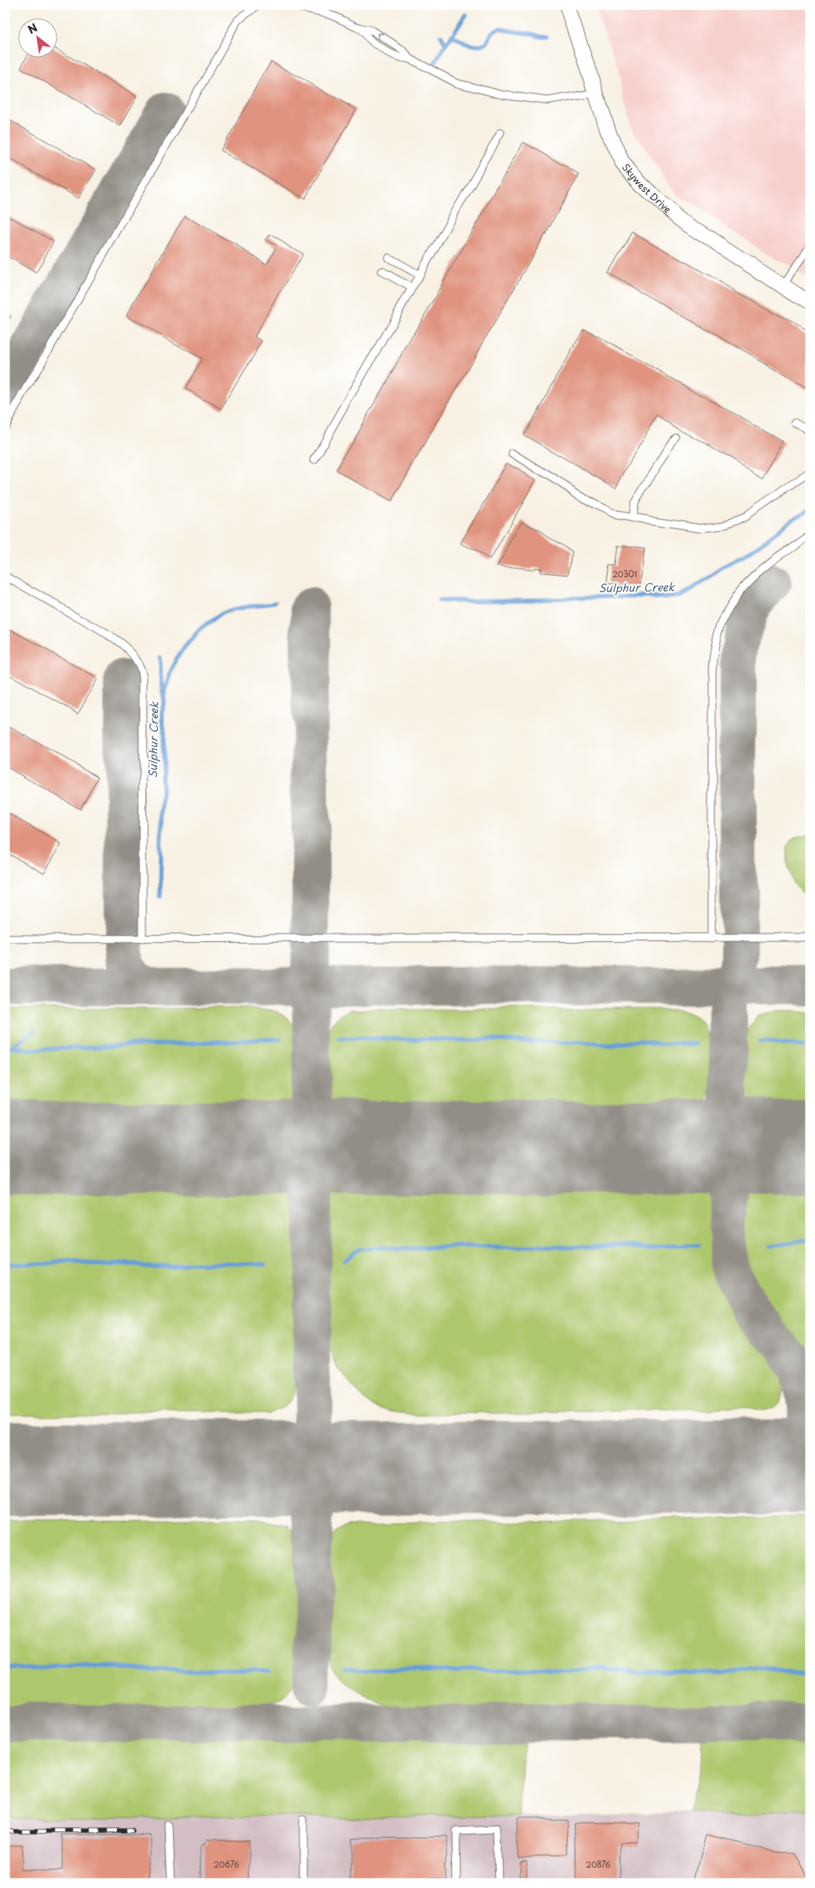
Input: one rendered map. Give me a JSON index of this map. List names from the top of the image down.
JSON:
{
  "streets": {
    "street": ["Skywest Drive"]
  },
  "water": ["Sulphur Creek"],
  "house_numbers": ["20301", "20676", "20876"],
  "north": "top left"
}
